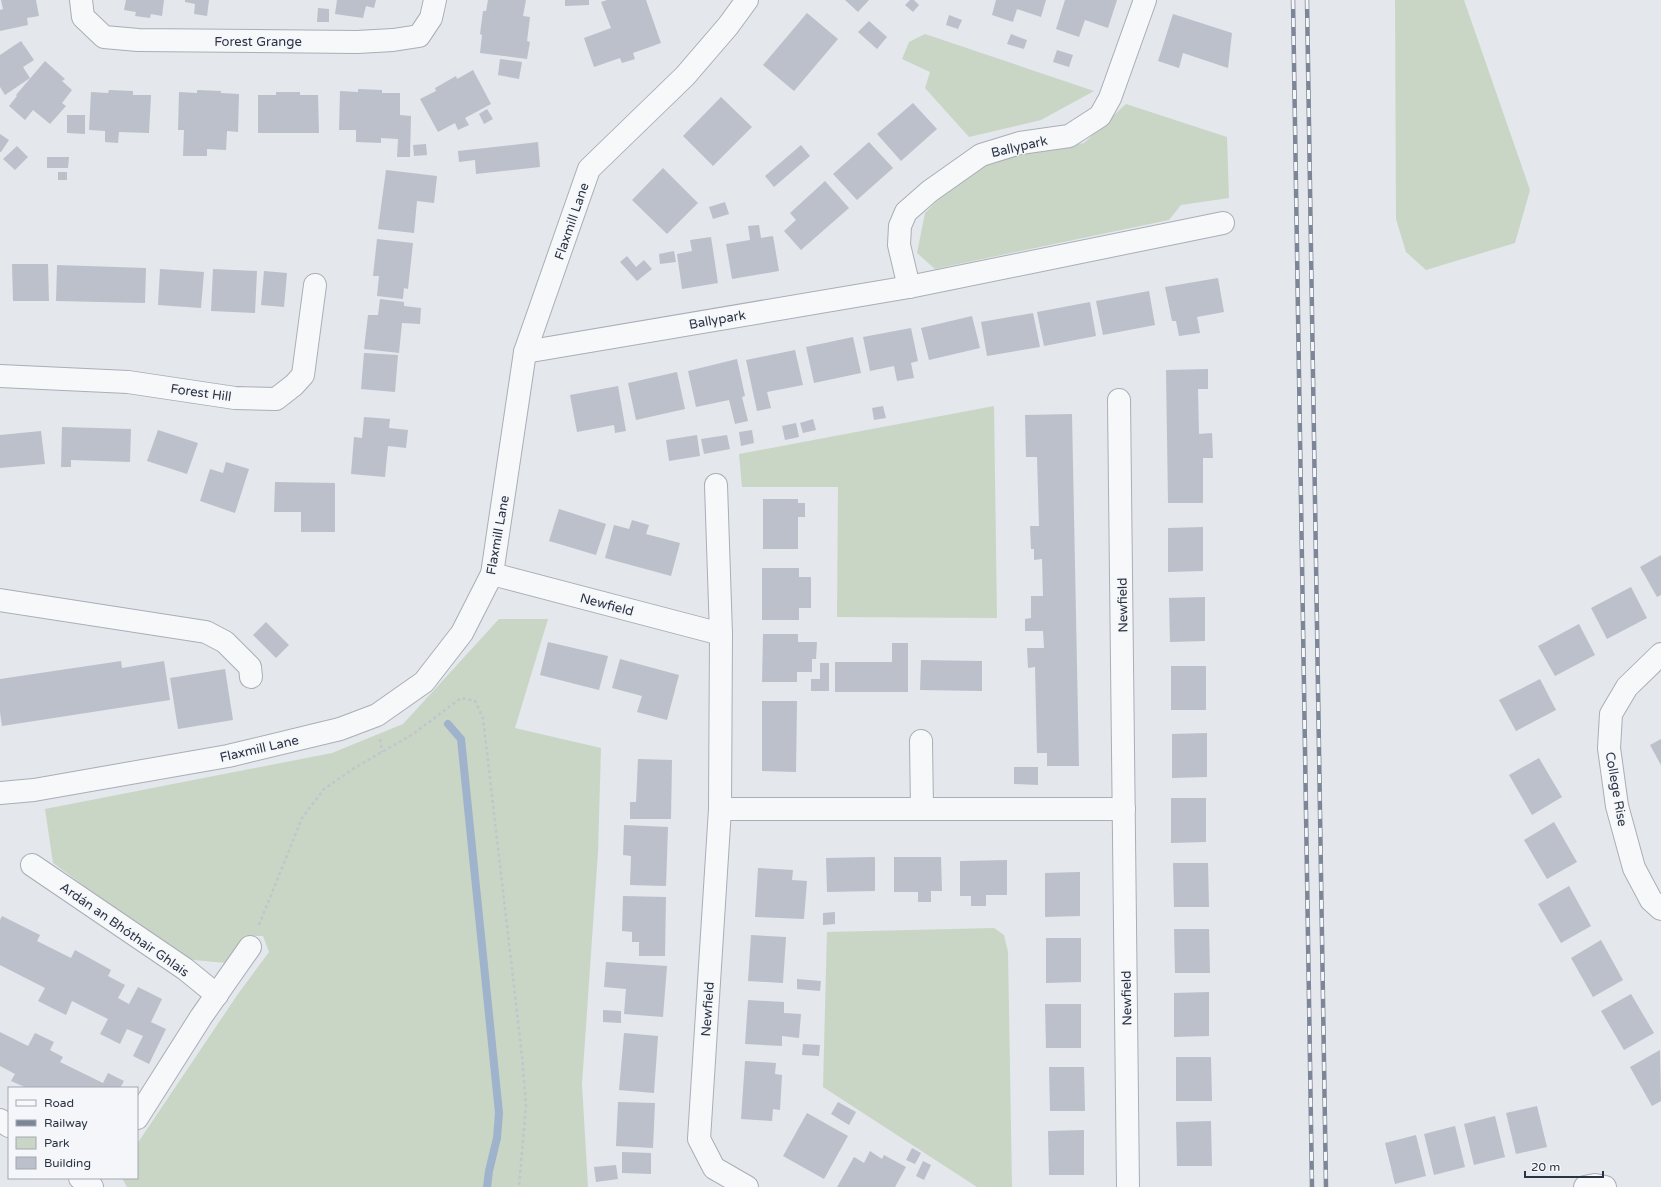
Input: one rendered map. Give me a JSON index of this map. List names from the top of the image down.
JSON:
{
  "streets": {
    "street": [
      "Forest Grange",
      "Ballypark",
      "Flaxmill Lane",
      "Forest Hill",
      "Newfield",
      "College Rise",
      "Ardán an Bhóthair Ghlais"
    ]
  },
  "crossings": [
    ["Ballypark", "Flaxmill Lane"],
    ["Flaxmill Lane", "Newfield"]
  ],
  "legend": [
    "Road",
    "Railway",
    "Park",
    "Building"
  ],
  "scale_bar": "20 m"
}
